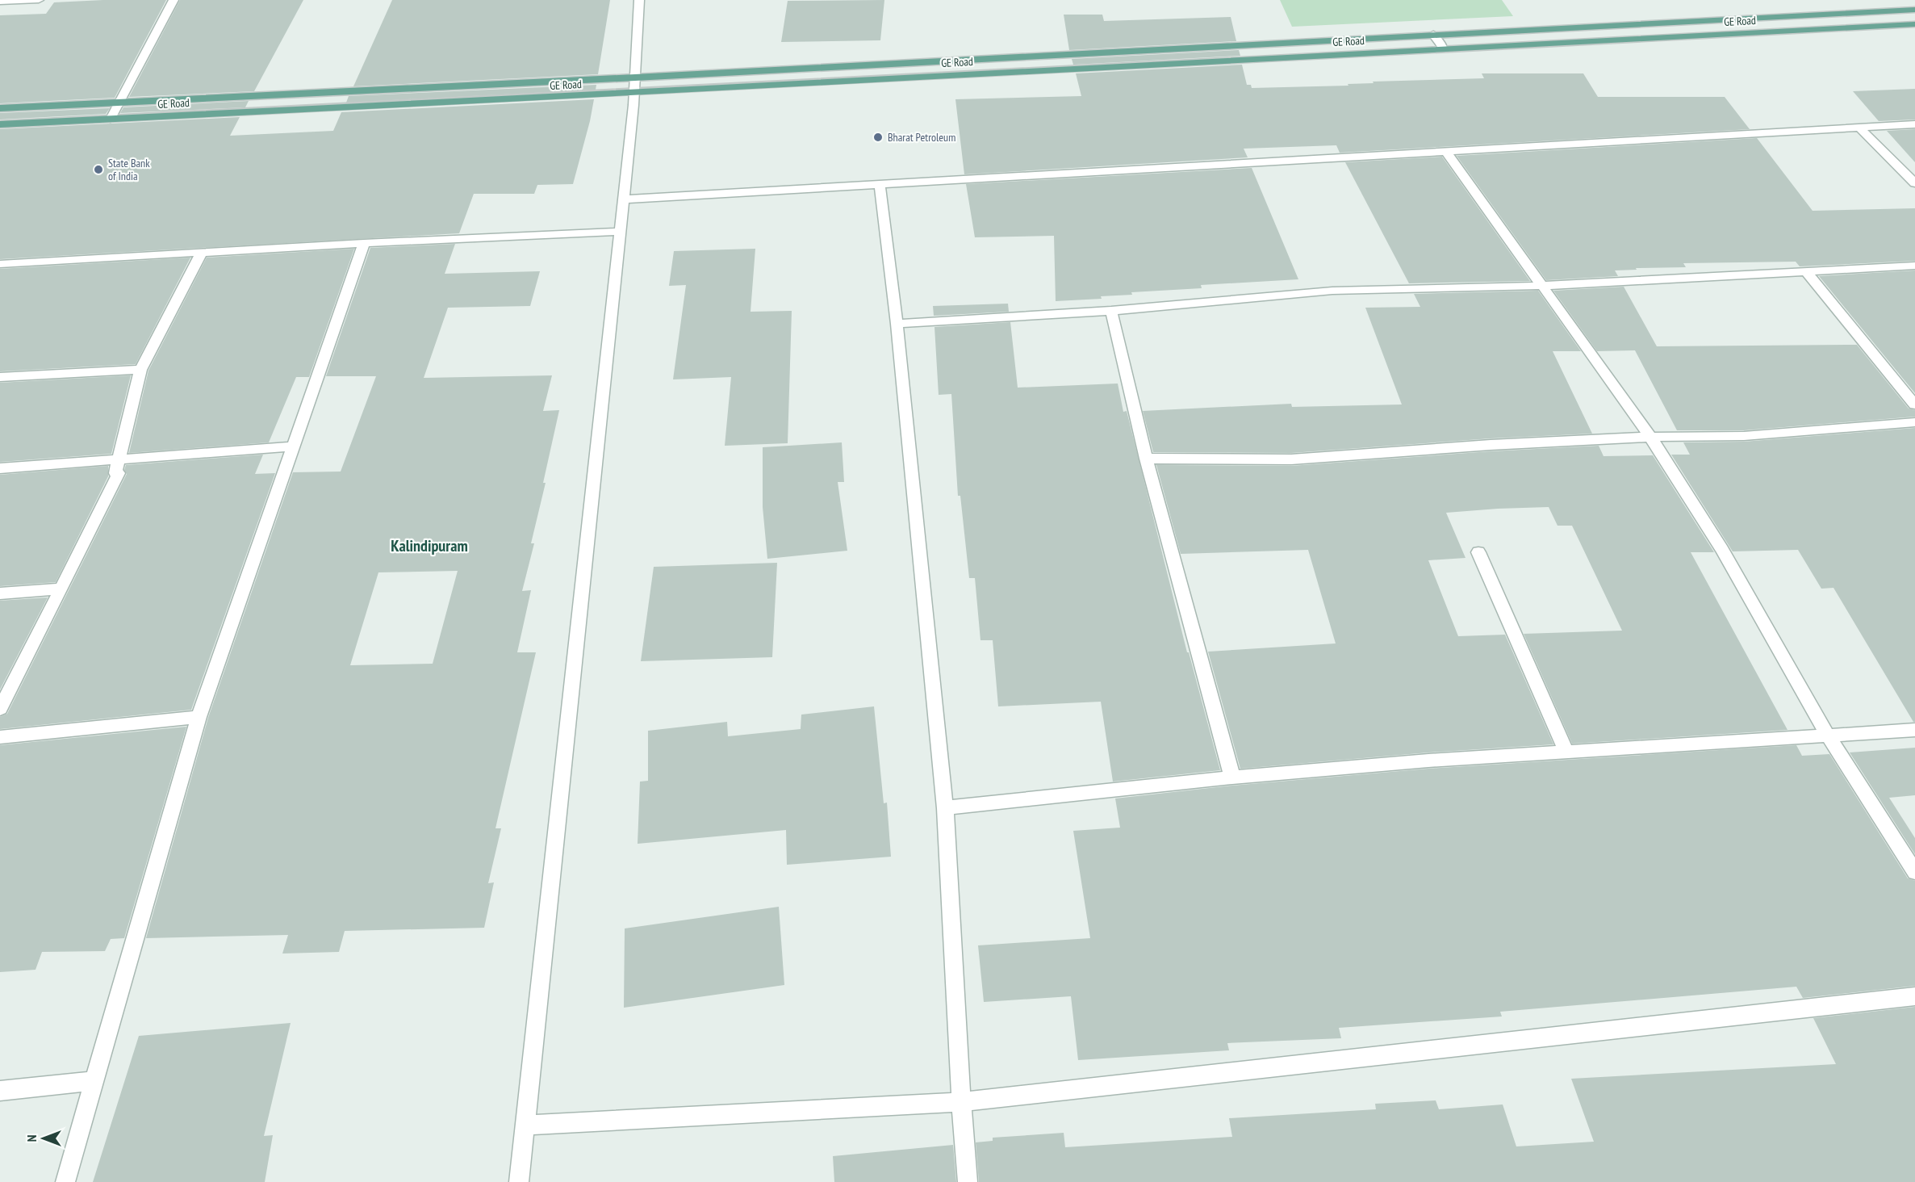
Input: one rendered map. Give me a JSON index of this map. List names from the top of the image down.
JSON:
{
  "streets": {
    "main road": ["GE Road"]
  },
  "districts": ["Kalindipuram"],
  "places": ["Bharat Petroleum", "State Bank of India"],
  "north": "left"
}
